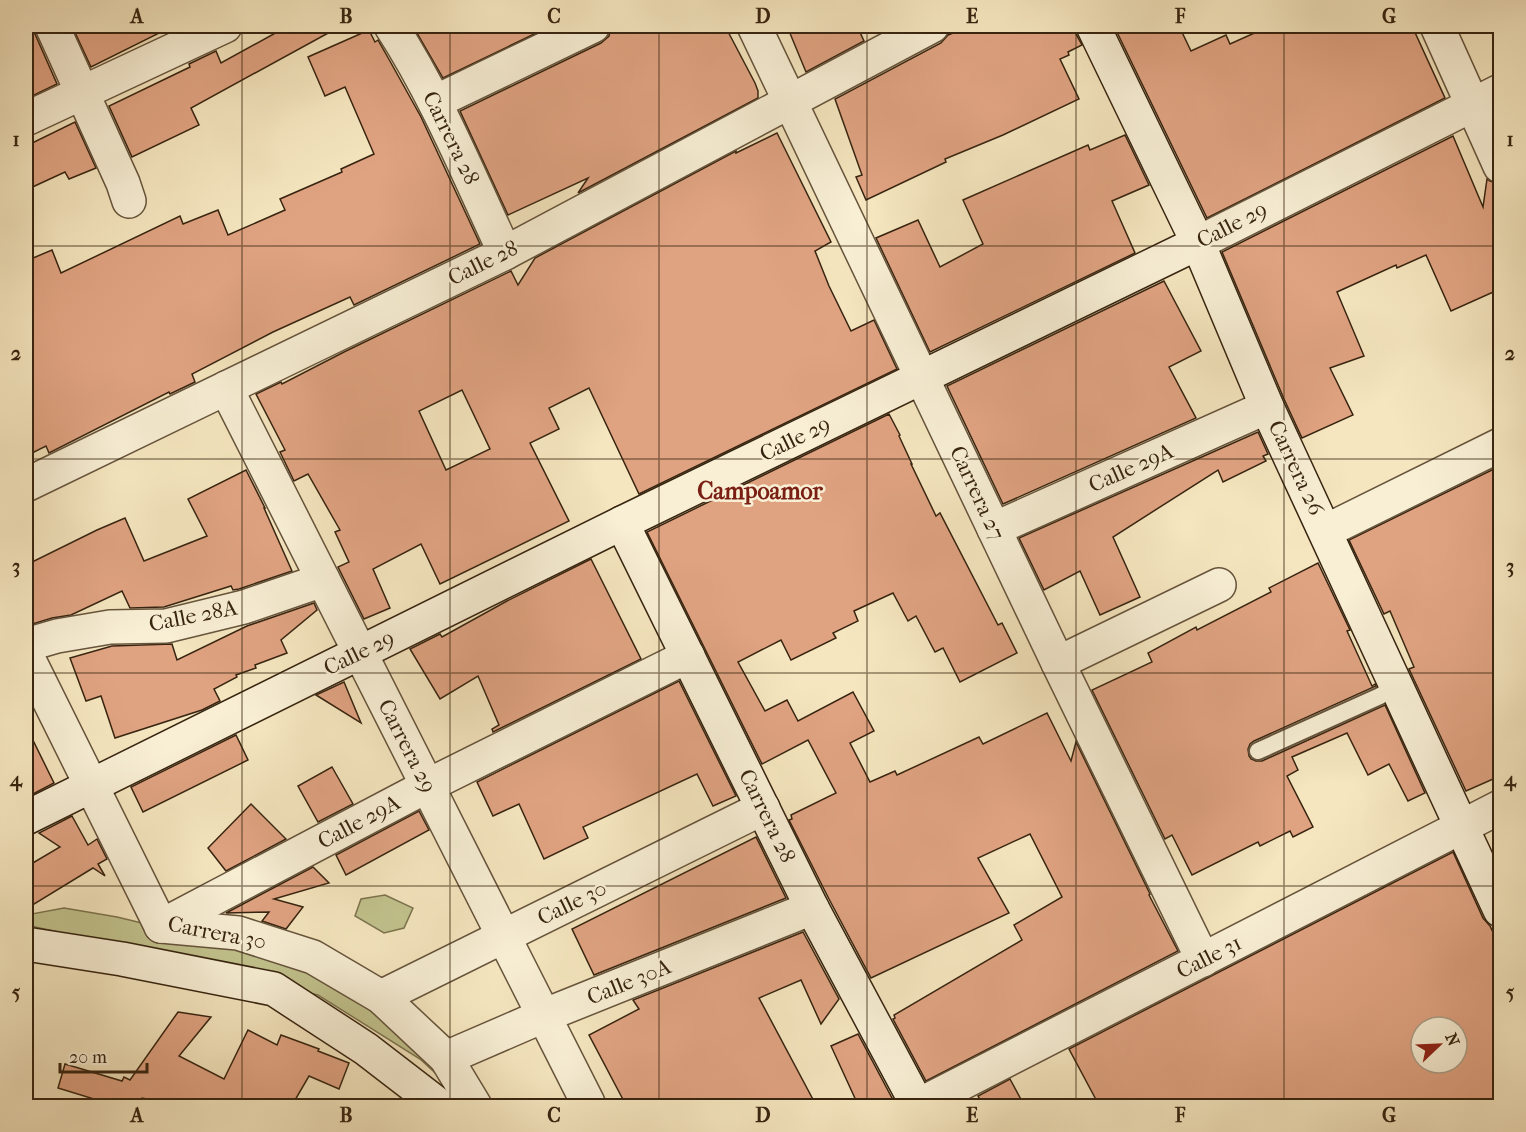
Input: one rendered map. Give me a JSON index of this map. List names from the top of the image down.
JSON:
{
  "streets": {
    "street": [
      "Carrera 28",
      "Calle 29",
      "Calle 28",
      "Calle 29A",
      "Carrera 26",
      "Carrera 27",
      "Calle 28A",
      "Carrera 29",
      "Calle 30",
      "Carrera 30",
      "Calle 31",
      "Calle 30A"
    ]
  },
  "crossings": [
    ["Carrera 28", "Calle 29"],
    ["Carrera 28", "Calle 28"],
    ["Carrera 28", "Calle 29A"],
    ["Carrera 28", "Calle 30"],
    ["Carrera 28", "Calle 31"],
    ["Carrera 28", "Calle 30A"],
    ["Calle 29", "Carrera 26"],
    ["Calle 29", "Carrera 27"],
    ["Calle 29", "Carrera 29"],
    ["Calle 29", "Carrera 30"],
    ["Calle 28", "Carrera 27"],
    ["Calle 28", "Carrera 29"],
    ["Calle 29A", "Carrera 26"],
    ["Calle 29A", "Carrera 27"],
    ["Calle 29A", "Carrera 29"],
    ["Calle 29A", "Carrera 30"],
    ["Carrera 26", "Calle 31"],
    ["Carrera 27", "Calle 31"],
    ["Calle 28A", "Carrera 29"],
    ["Carrera 29", "Calle 30"],
    ["Carrera 29", "Calle 30A"],
    ["Calle 30", "Carrera 30"],
    ["Carrera 30", "Calle 30A"]
  ],
  "districts": ["Campoamor"],
  "scale_bar": "20 m",
  "north": "top right",
  "grid": {
    "columns": [
      "A",
      "B",
      "C",
      "D",
      "E",
      "F",
      "G"
    ],
    "rows": [
      "1",
      "2",
      "3",
      "4",
      "5"
    ]
  }
}
